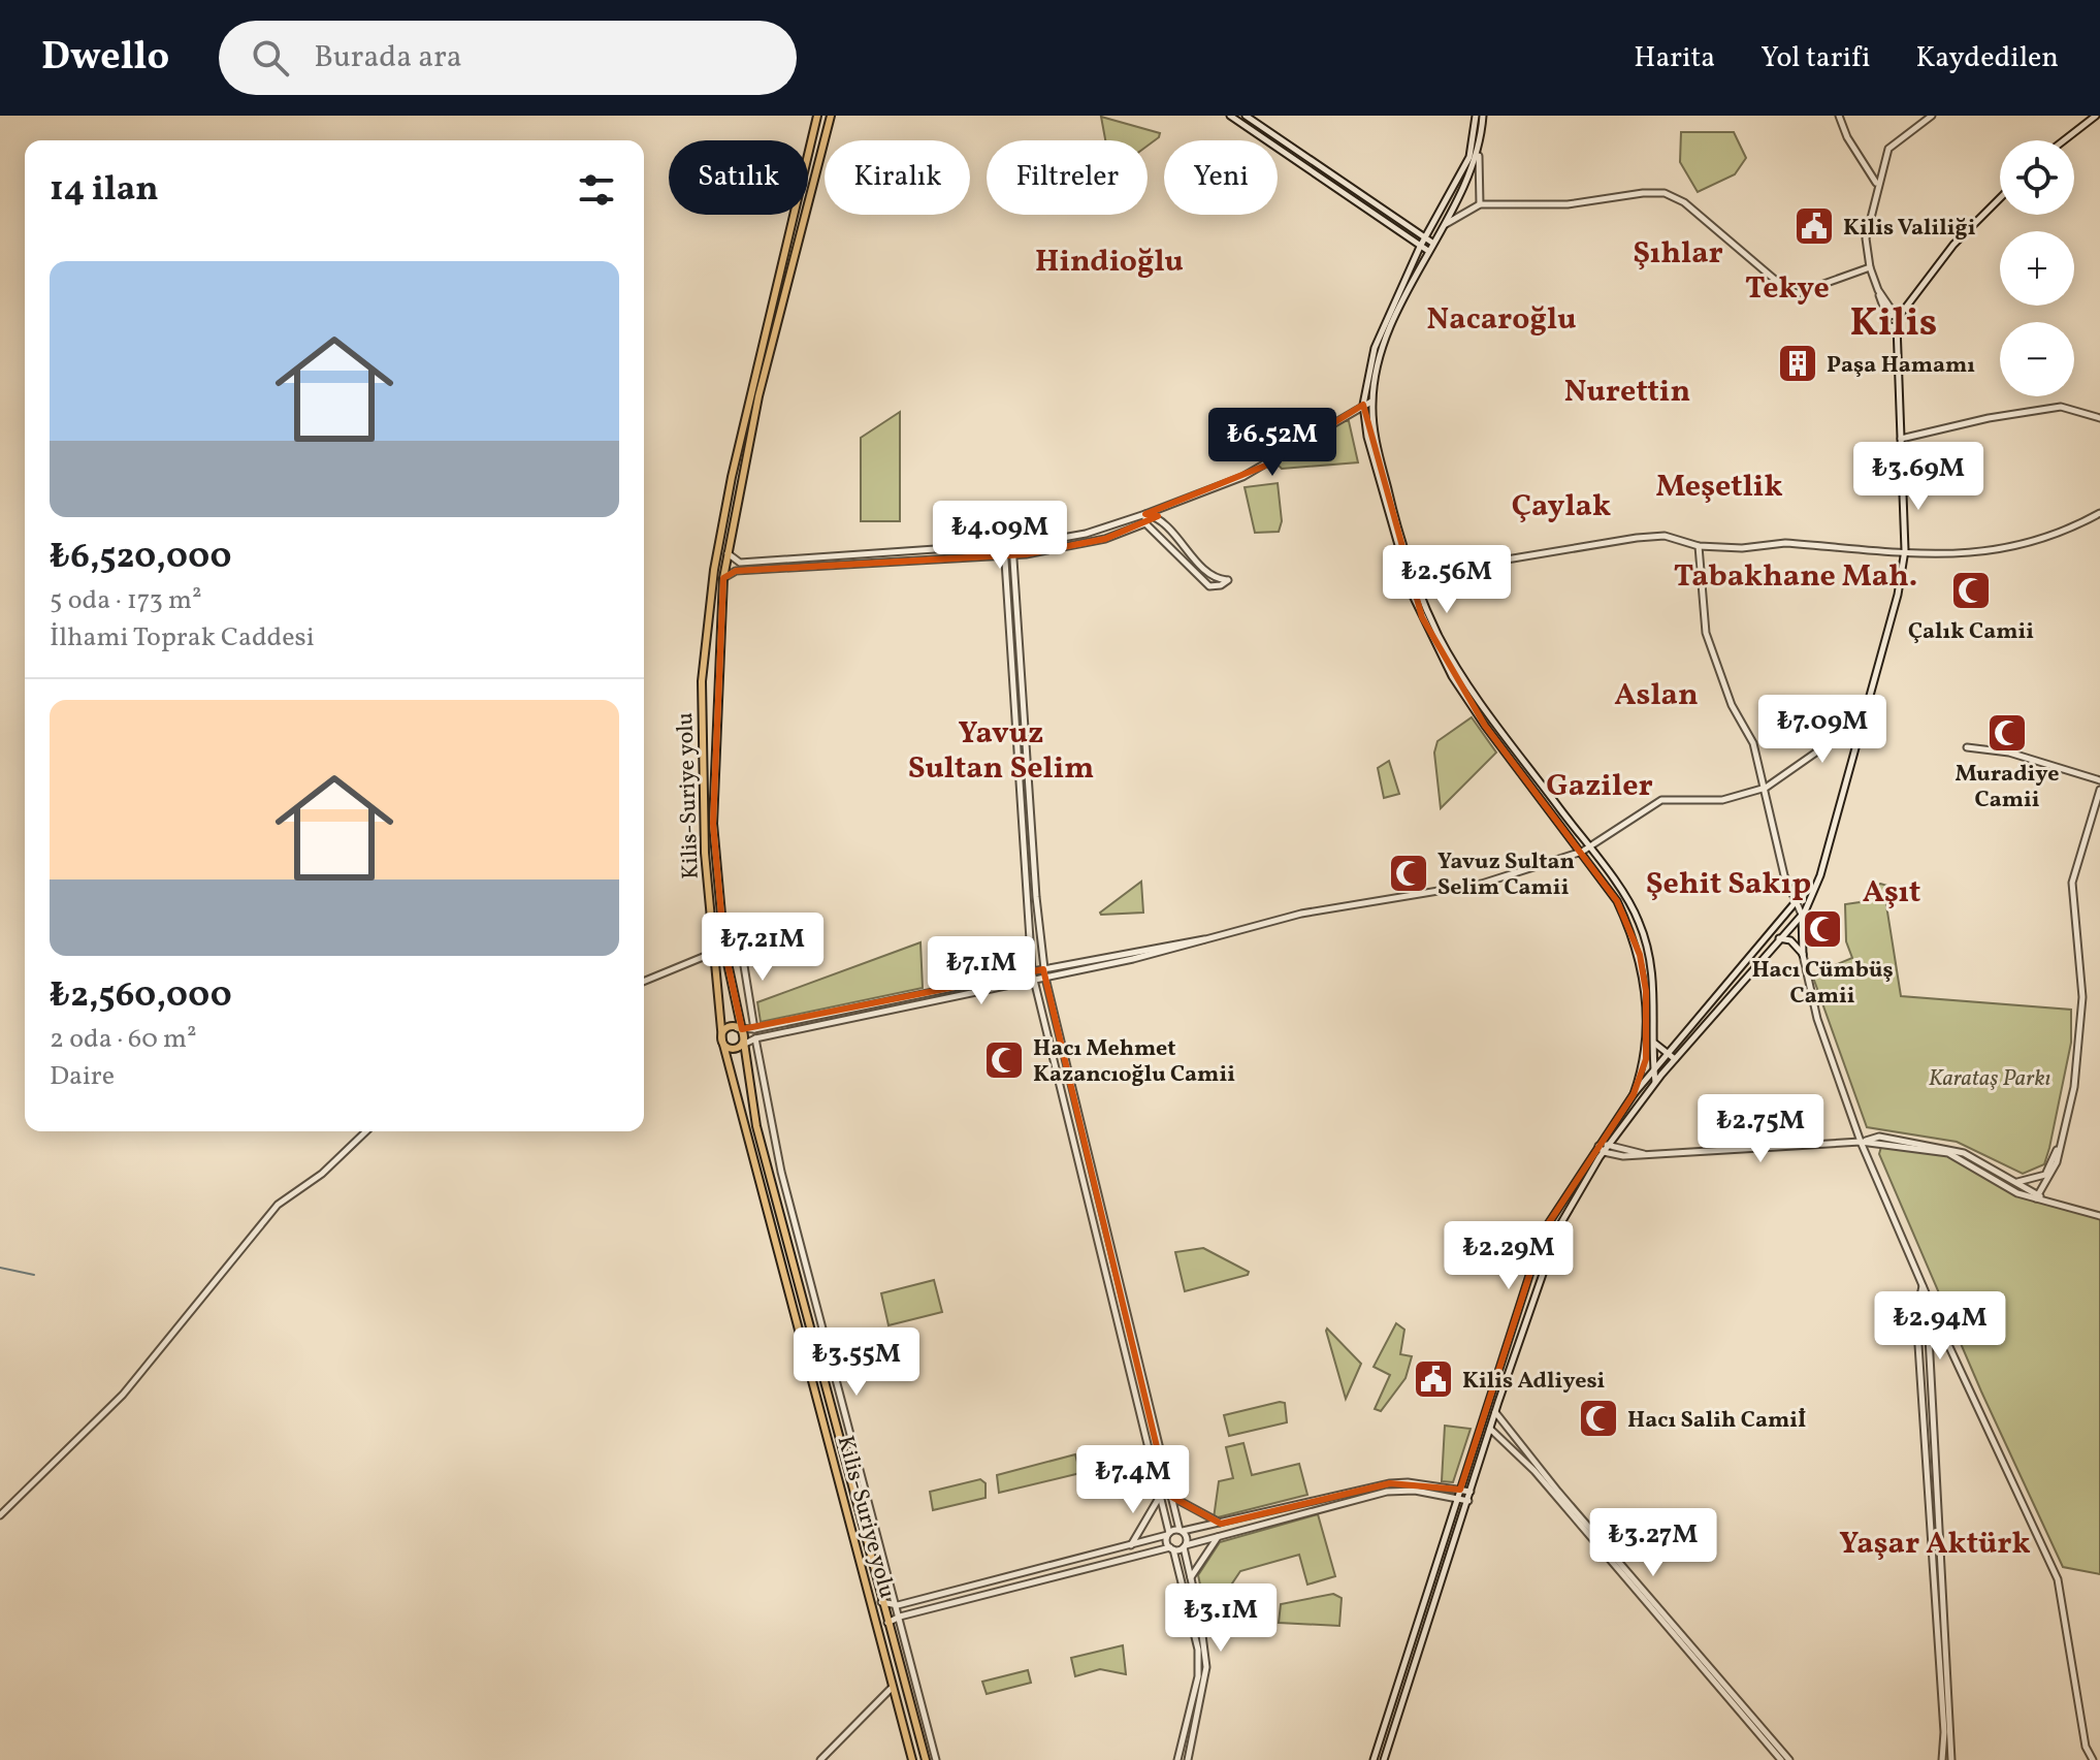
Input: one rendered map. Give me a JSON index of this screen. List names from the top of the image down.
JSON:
{
  "streets": {
    "highway": ["Kilis-Suriye yolu"]
  },
  "districts": [
    "Şıhlar",
    "Hindioğlu",
    "Tekye",
    "Nacaroğlu",
    "Kilis",
    "Nurettin",
    "Meşetlik",
    "Çaylak",
    "Tabakhane Mah.",
    "Aslan",
    "Yavuz Sultan Selim",
    "Gaziler",
    "Şehit Sakıp",
    "Aşıt",
    "Yaşar Aktürk"
  ],
  "parks": ["Karataş Parkı"],
  "places": {
    "public building": ["Kilis Valiliği", "Kilis Adliyesi"],
    "building": ["Paşa Hamamı"],
    "mosque": [
      "Çalık Camii",
      "Muradiye Camii",
      "Yavuz Sultan Selim Camii",
      "Hacı Cümbüş Camii",
      "Hacı Mehmet Kazancıoğlu Camii",
      "Hacı Salih Camiİ"
    ]
  },
  "page": {
    "header": "Dwello",
    "search": "Burada ara",
    "nav": ["Harita", "Yol tarifi", "Kaydedilen"],
    "map_buttons": ["+", "−"],
    "chip": [
      "Satılık",
      "Kiralık",
      "Filtreler",
      "Yeni"
    ],
    "heading": "14 ilan",
    "list": [
      {
        "name": "₺6,520,000",
        "note": "5 oda · 173 m² · İlhami Toprak Caddesi"
      },
      {
        "name": "₺2,560,000",
        "note": "2 oda · 60 m² · Daire"
      }
    ],
    "price": [
      "₺6.52M",
      "₺3.69M",
      "₺4.09M",
      "₺2.56M",
      "₺7.09M",
      "₺7.21M",
      "₺7.1M",
      "₺2.75M",
      "₺2.29M",
      "₺2.94M",
      "₺3.55M",
      "₺7.4M",
      "₺3.27M",
      "₺3.1M"
    ]
  }
}
